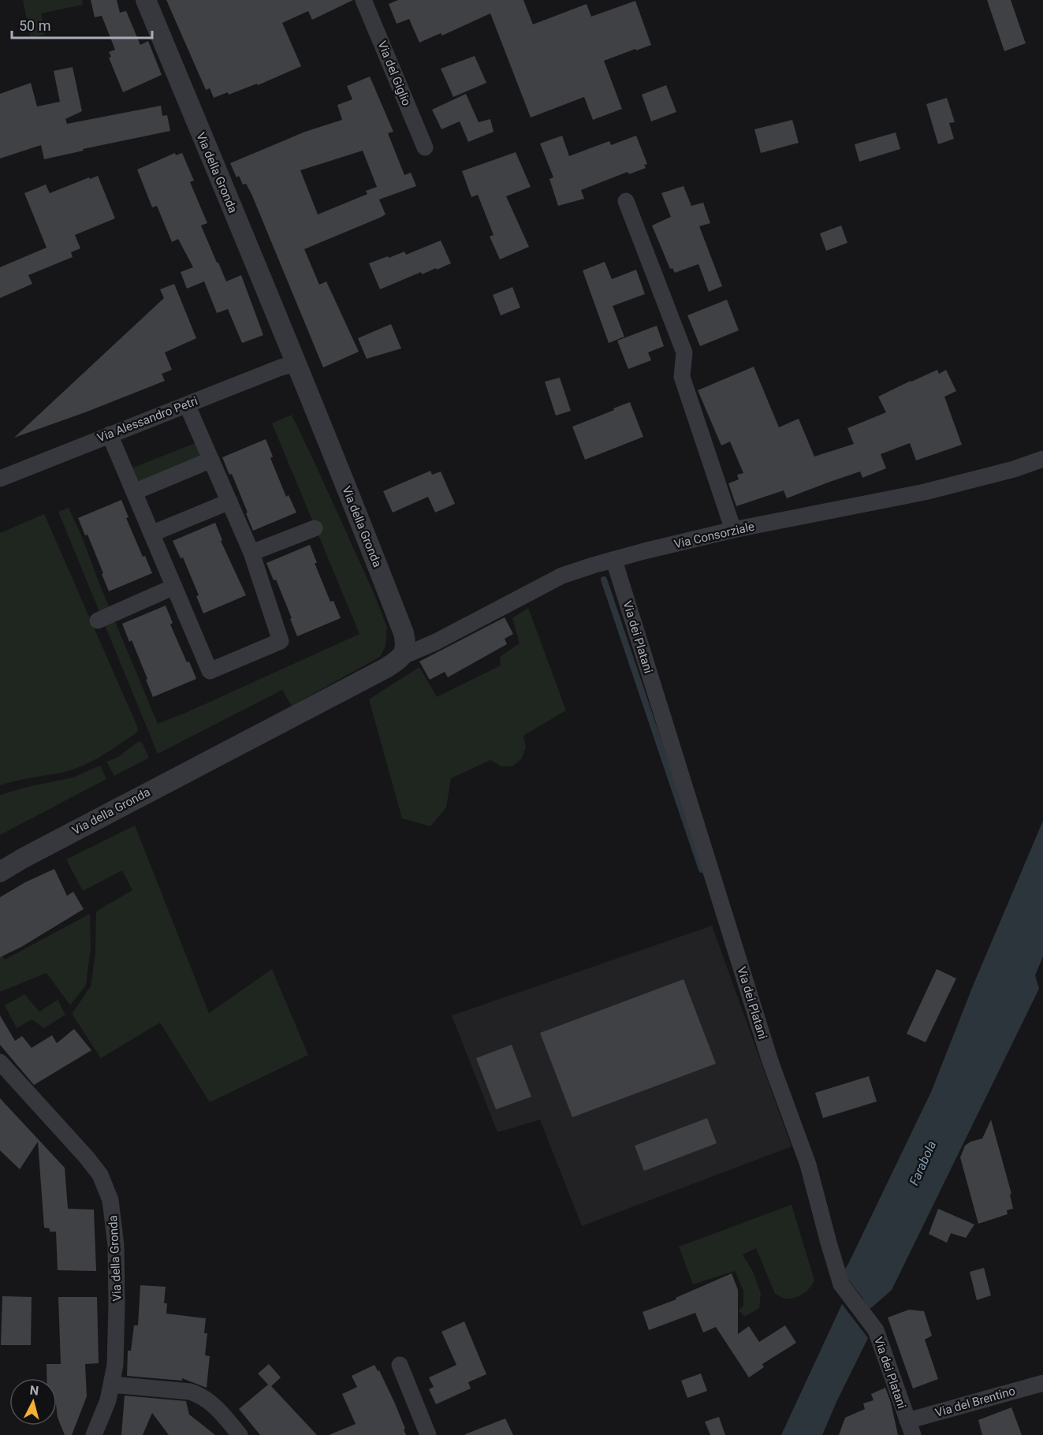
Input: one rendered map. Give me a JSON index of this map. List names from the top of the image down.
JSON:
{
  "streets": {
    "street": [
      "Via del Giglio",
      "Via della Gronda",
      "Via Alessandro Petri",
      "Via Consorziale",
      "Via dei Platani",
      "Via del Brentino"
    ]
  },
  "crossings": [
    ["Via della Gronda", "Via Alessandro Petri"],
    ["Via della Gronda", "Via Consorziale"],
    ["Via Consorziale", "Via dei Platani"],
    ["Via dei Platani", "Via del Brentino"]
  ],
  "water": ["Farabola"],
  "scale_bar": "50 m",
  "north": "top"
}
